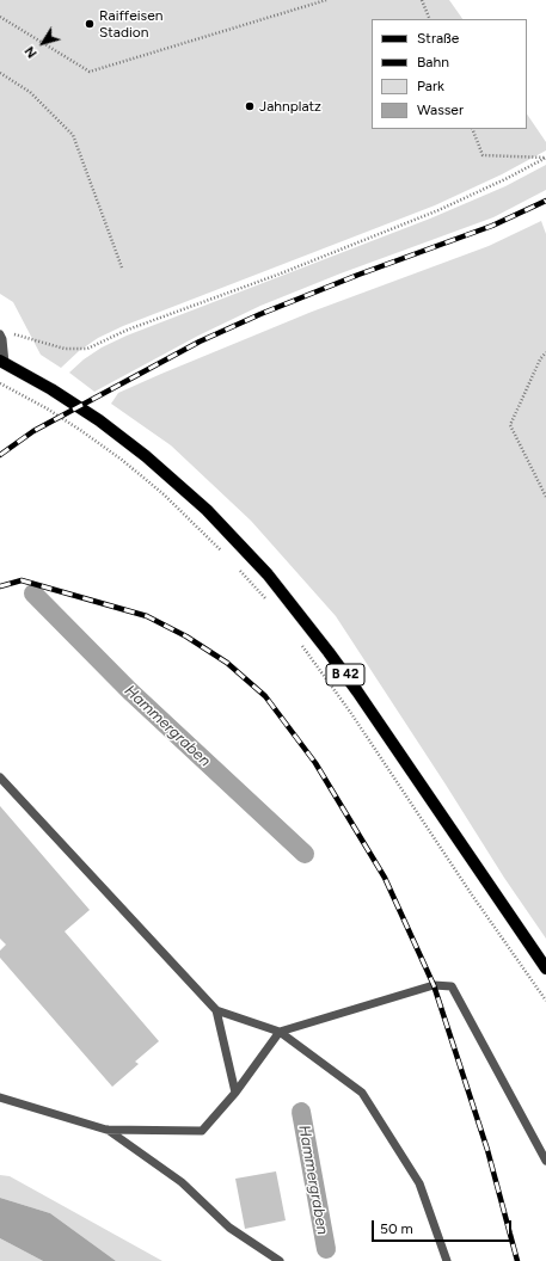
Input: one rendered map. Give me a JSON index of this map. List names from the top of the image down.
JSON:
{
  "streets": {
    "main road": ["B 42"]
  },
  "water": ["Hammergraben"],
  "places": ["Raiffeisen Stadion", "Jahnplatz"],
  "legend": [
    "Straße",
    "Bahn",
    "Park",
    "Wasser"
  ],
  "scale_bar": "50 m",
  "north": "bottom left"
}
